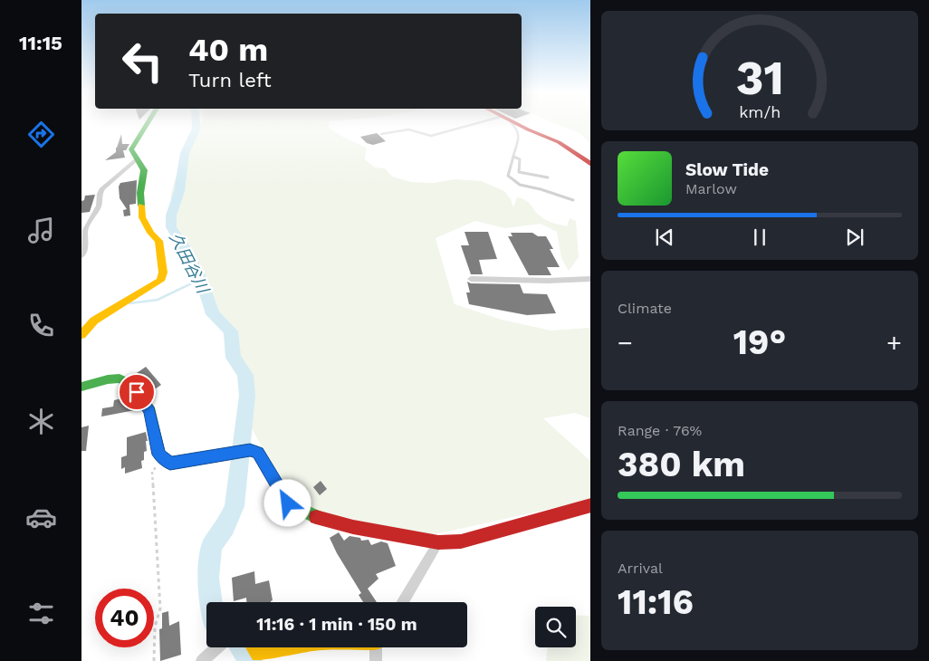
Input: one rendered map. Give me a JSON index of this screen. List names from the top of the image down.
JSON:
{
  "water": ["久田谷川"],
  "page": {
    "tabs": "11:15",
    "turn": ["40 m", "Turn left"],
    "song": ["Slow Tide", "Marlow"],
    "tile": [
      "Climate",
      ["Range · 76%", "380 km"],
      ["Arrival", "11:16"]
    ],
    "heat": ["−", "19°", "+"],
    "limit": "40",
    "trip": "11:16 · 1 min · 150 m",
    "gauge": ["31", "km/h"]
  }
}
